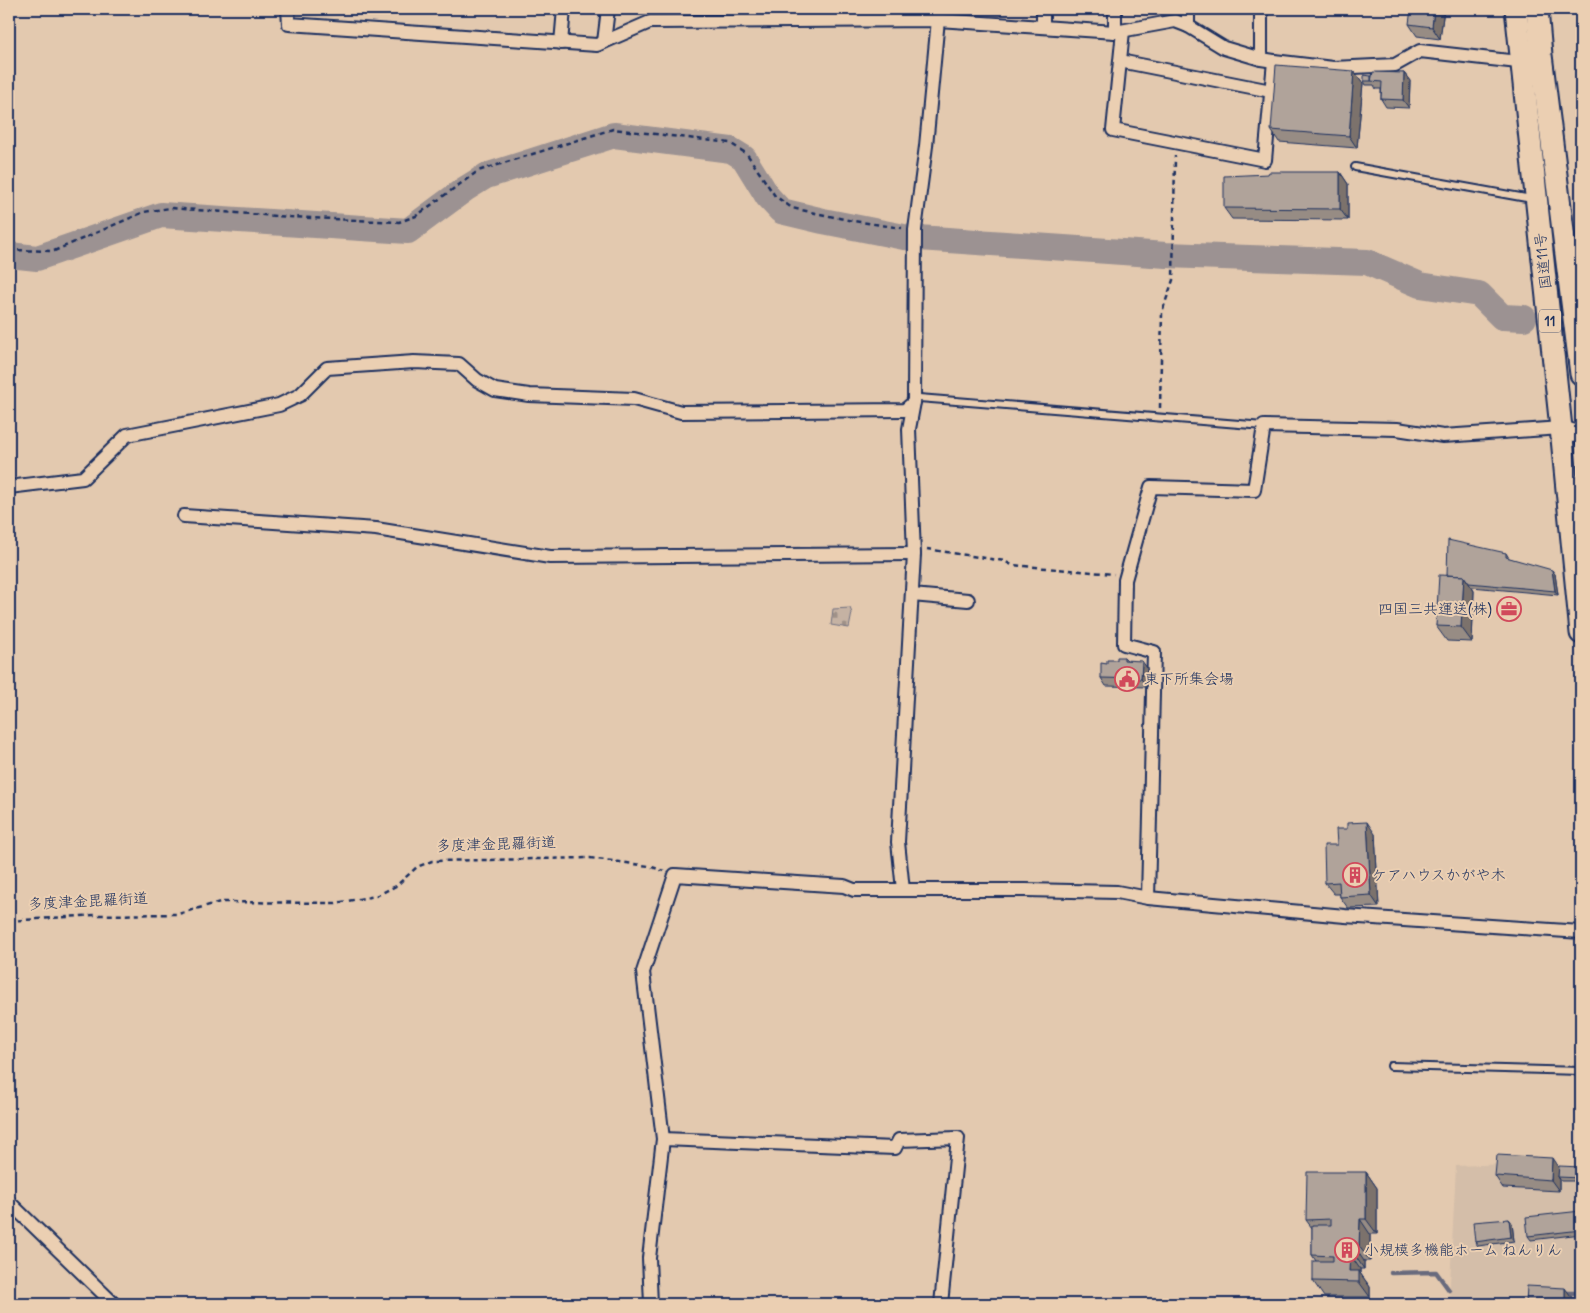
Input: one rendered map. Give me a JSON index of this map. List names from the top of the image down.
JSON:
{
  "streets": {
    "highway": ["国道11号", "11"],
    "path": ["多度津金毘羅街道"]
  },
  "places": {
    "office": ["四国三共運送(株)"],
    "public building": ["東下所集会場"],
    "building": ["ケアハウスかがや木", "小規模多機能ホーム ねんりん"]
  }
}
